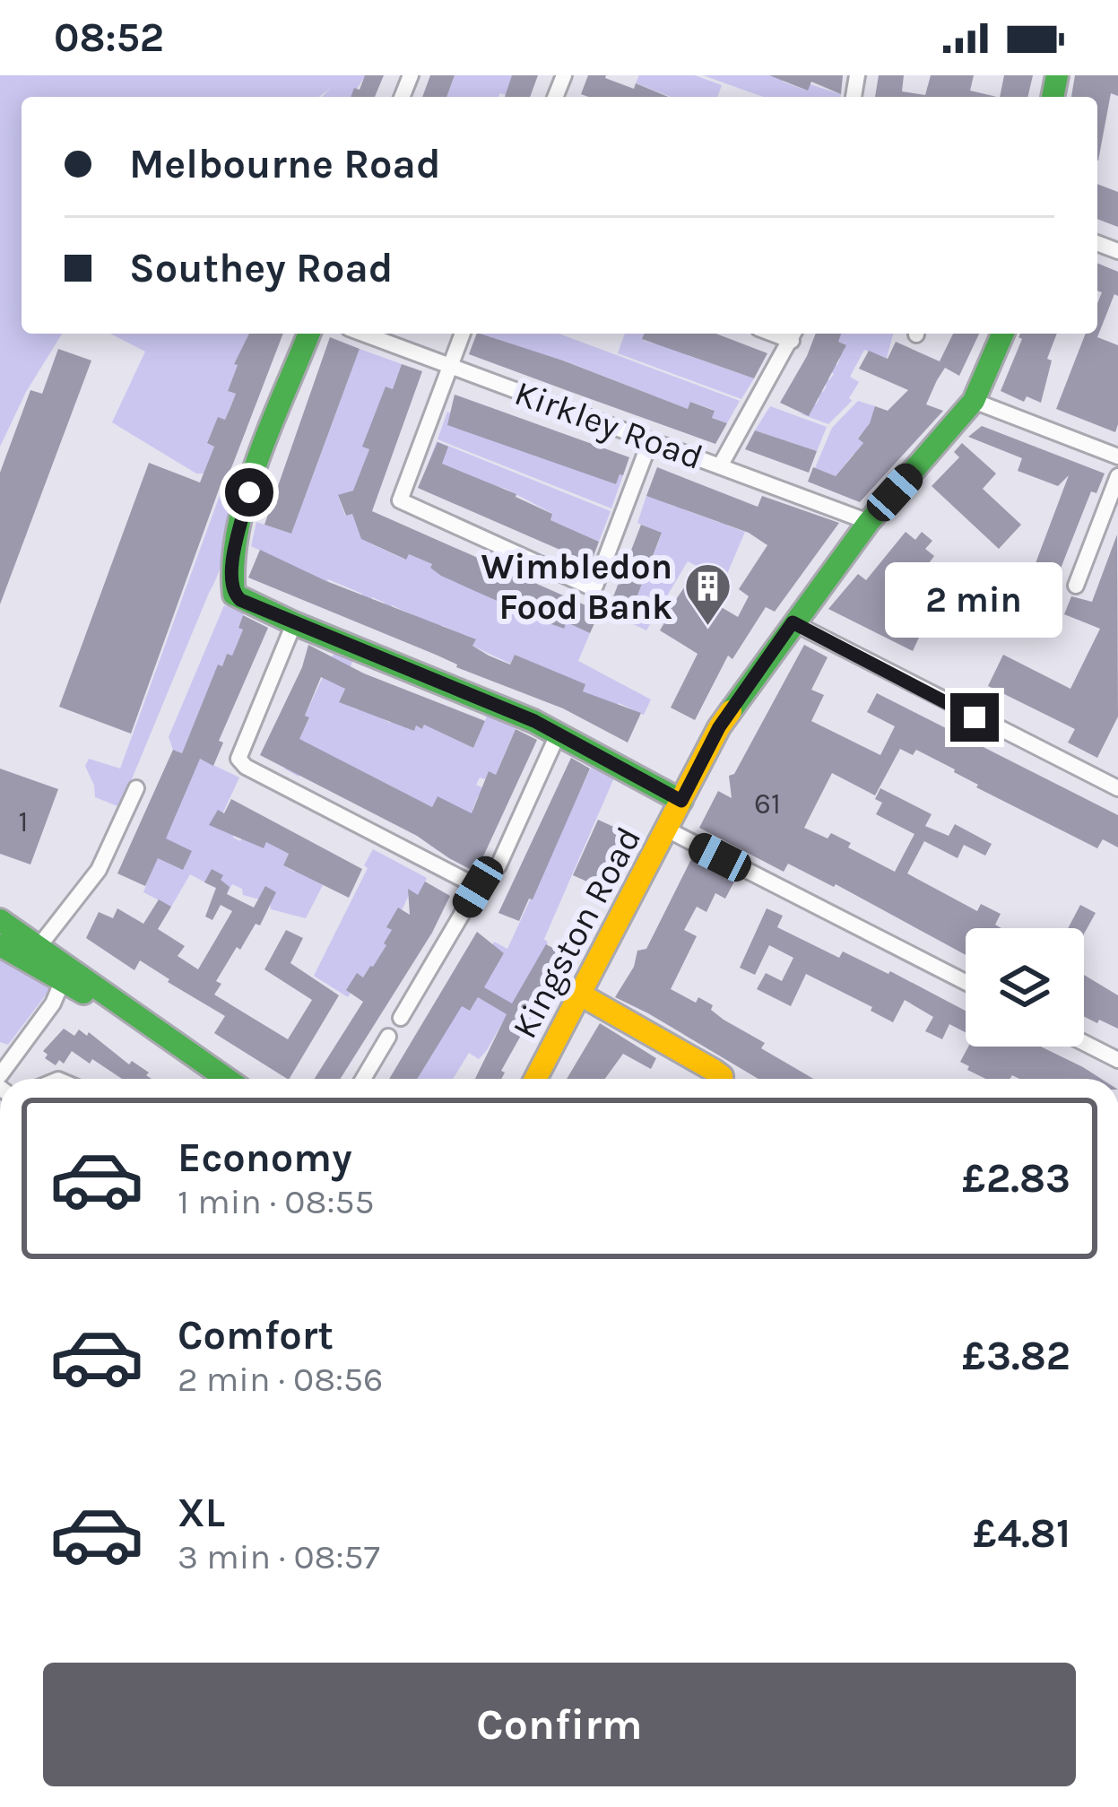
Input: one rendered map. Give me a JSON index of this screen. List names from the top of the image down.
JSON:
{
  "streets": {
    "main road": ["Kingston Road"],
    "street": ["Kirkley Road"]
  },
  "crossings": [
    ["Kirkley Road", "Kingston Road"]
  ],
  "places": {
    "building": ["Wimbledon Food Bank"]
  },
  "house_numbers": ["61", "1"],
  "page": {
    "status": "08:52",
    "banner": ["Melbourne Road", "Southey Road"],
    "bubble": "2 min",
    "list": [
      {
        "name": "Economy",
        "note": "1 min · 08:55",
        "value": "£2.83"
      },
      {
        "name": "Comfort",
        "note": "2 min · 08:56",
        "value": "£3.82"
      },
      {
        "name": "XL",
        "note": "3 min · 08:57",
        "value": "£4.81"
      }
    ],
    "buttons": "Confirm"
  }
}
